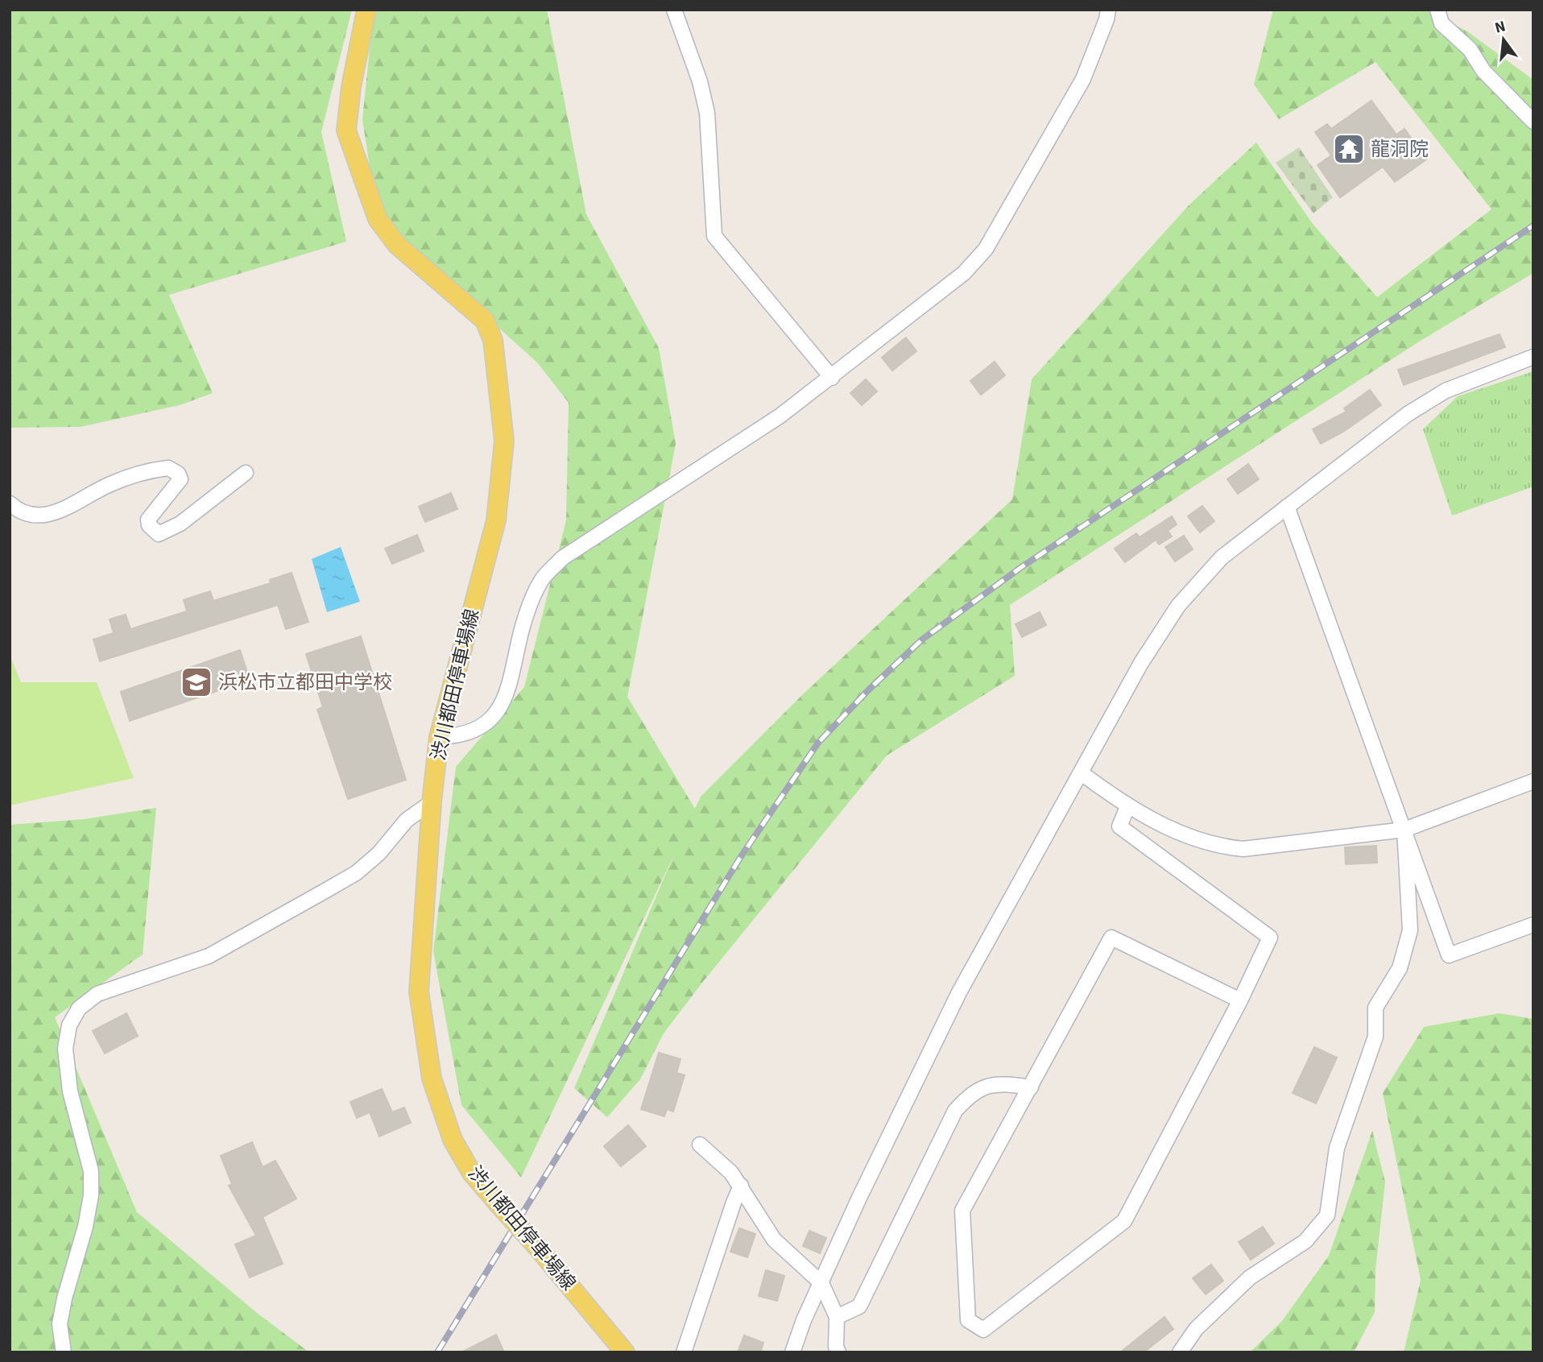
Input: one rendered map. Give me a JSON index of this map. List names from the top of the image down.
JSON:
{
  "streets": {
    "main road": ["渋川都田停車場線"]
  },
  "places": {
    "temple": ["龍洞院"],
    "school or university": ["浜松市立都田中学校"]
  },
  "north": "top"
}
